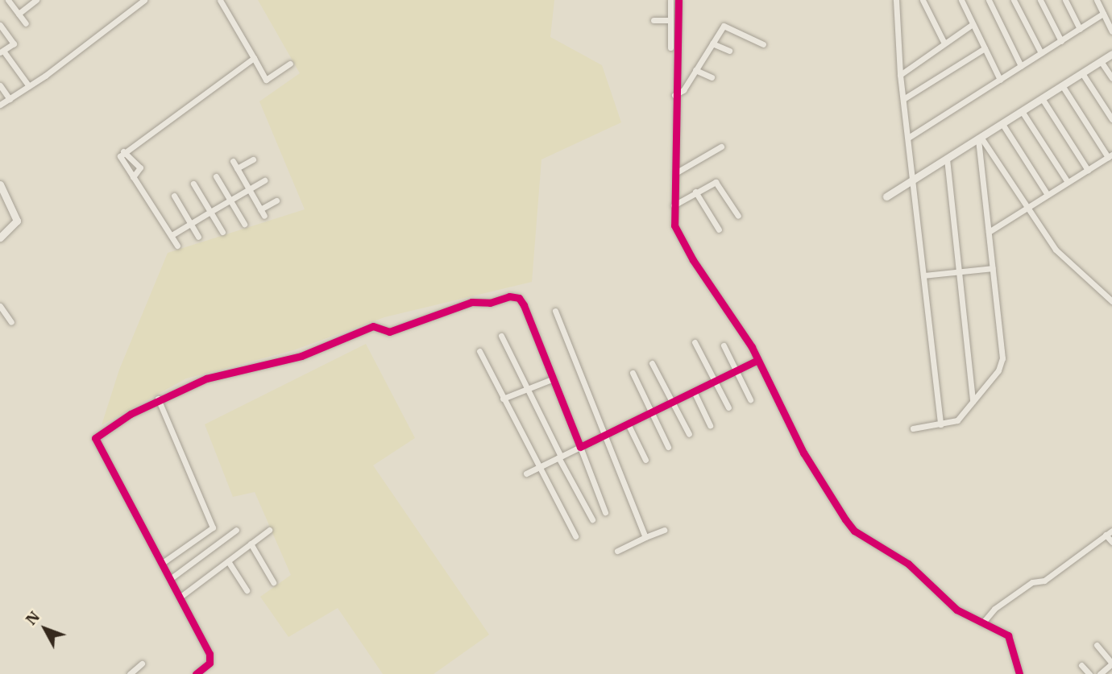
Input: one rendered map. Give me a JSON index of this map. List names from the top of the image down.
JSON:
{
  "north": "top left"
}
